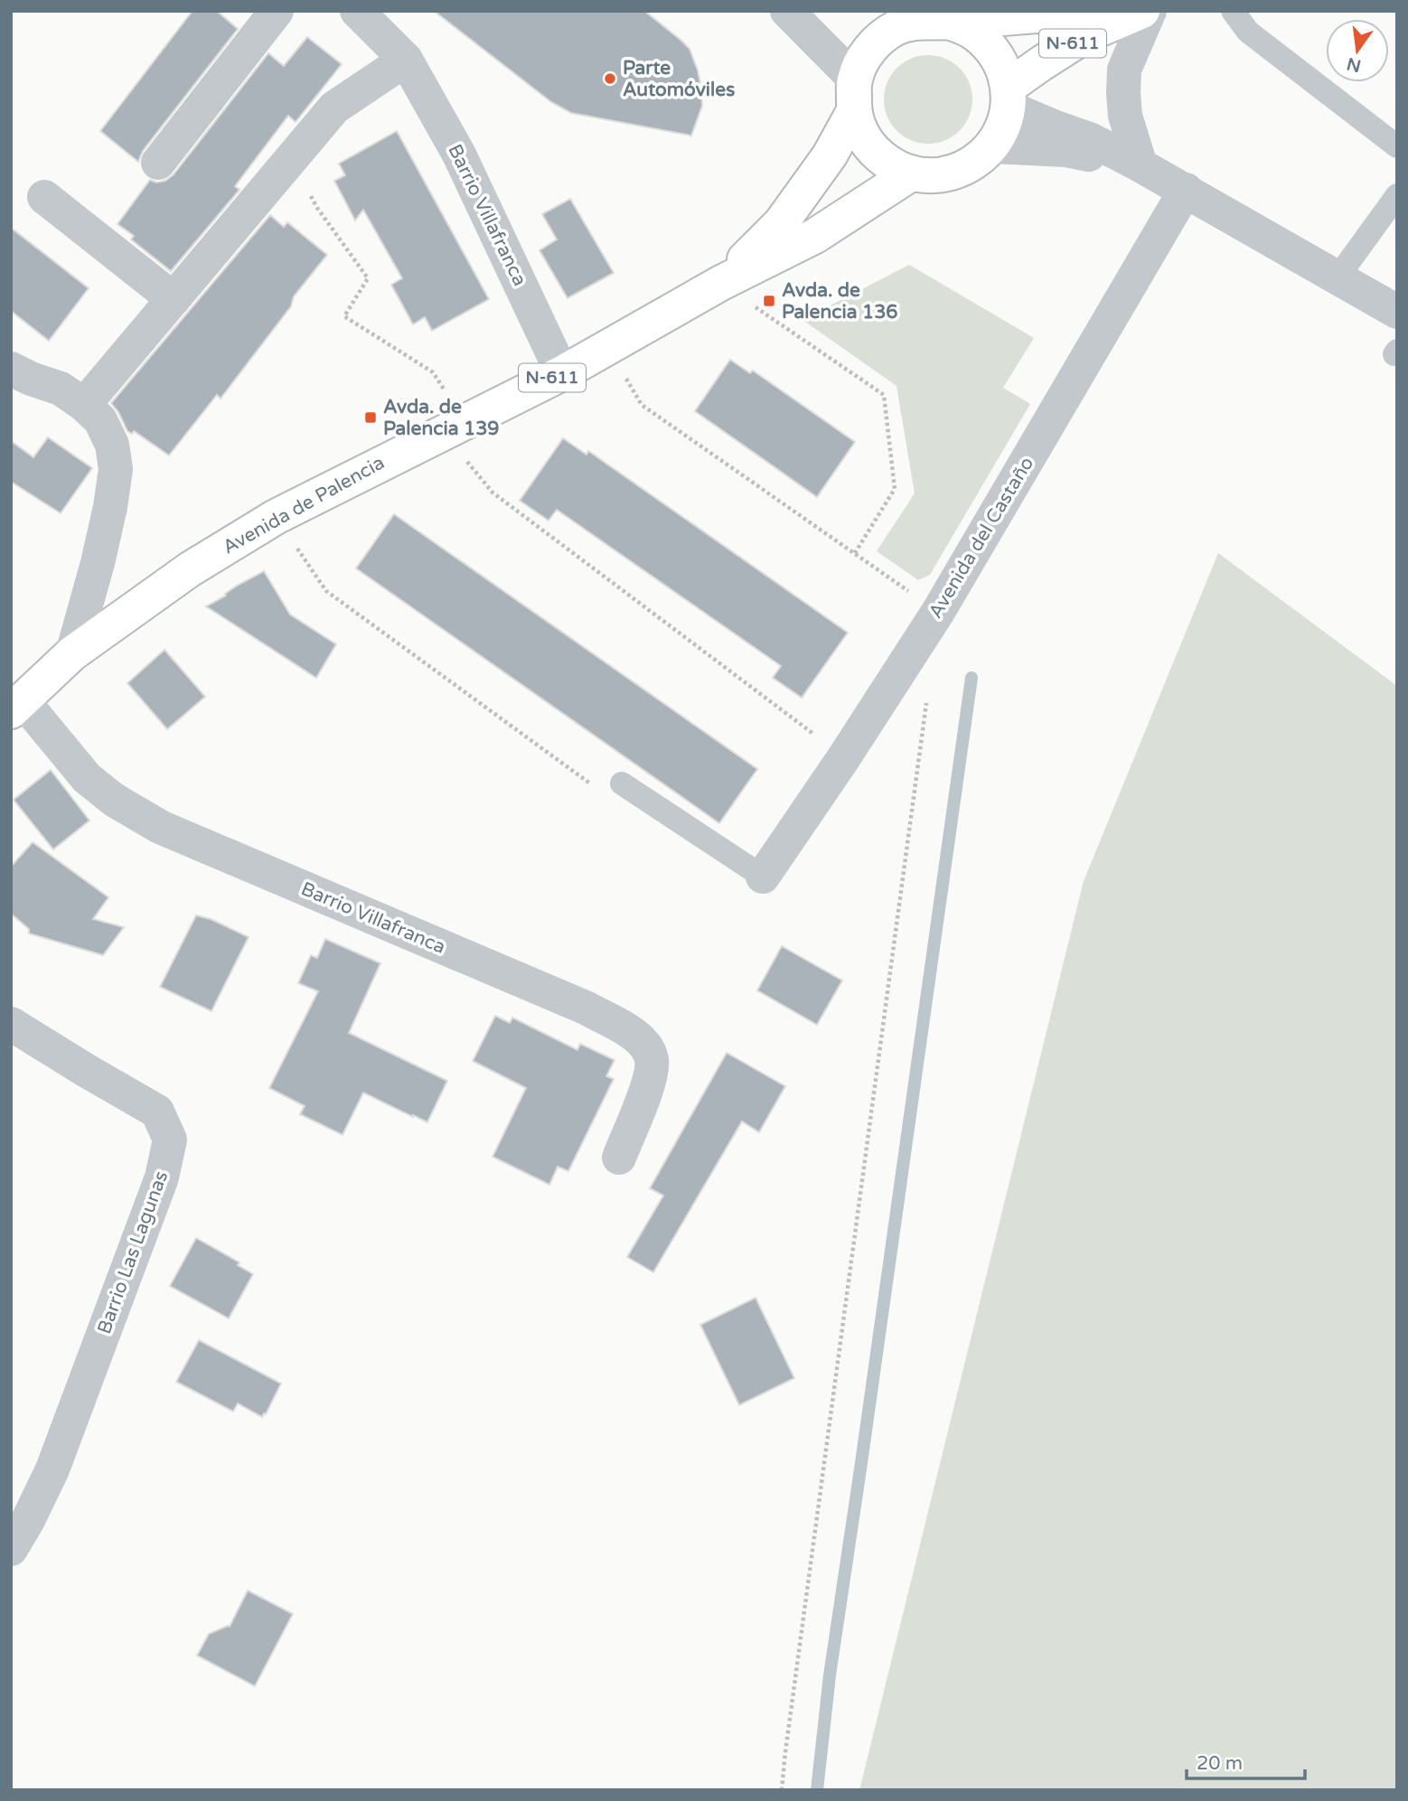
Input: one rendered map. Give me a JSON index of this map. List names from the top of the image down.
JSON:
{
  "streets": {
    "highway": ["N-611", "Avenida de Palencia"],
    "street": ["Barrio Villafranca", "Avenida del Castaño", "Barrio Las Lagunas"]
  },
  "crossings": [
    ["N-611", "Avenida de Palencia"],
    ["Barrio Villafranca", "Avenida de Palencia"]
  ],
  "places": {
    "other": ["Parte Automóviles"],
    "transit": ["Avda. de Palencia 136", "Avda. de Palencia 139"]
  },
  "scale_bar": "20 m",
  "north": "bottom"
}
